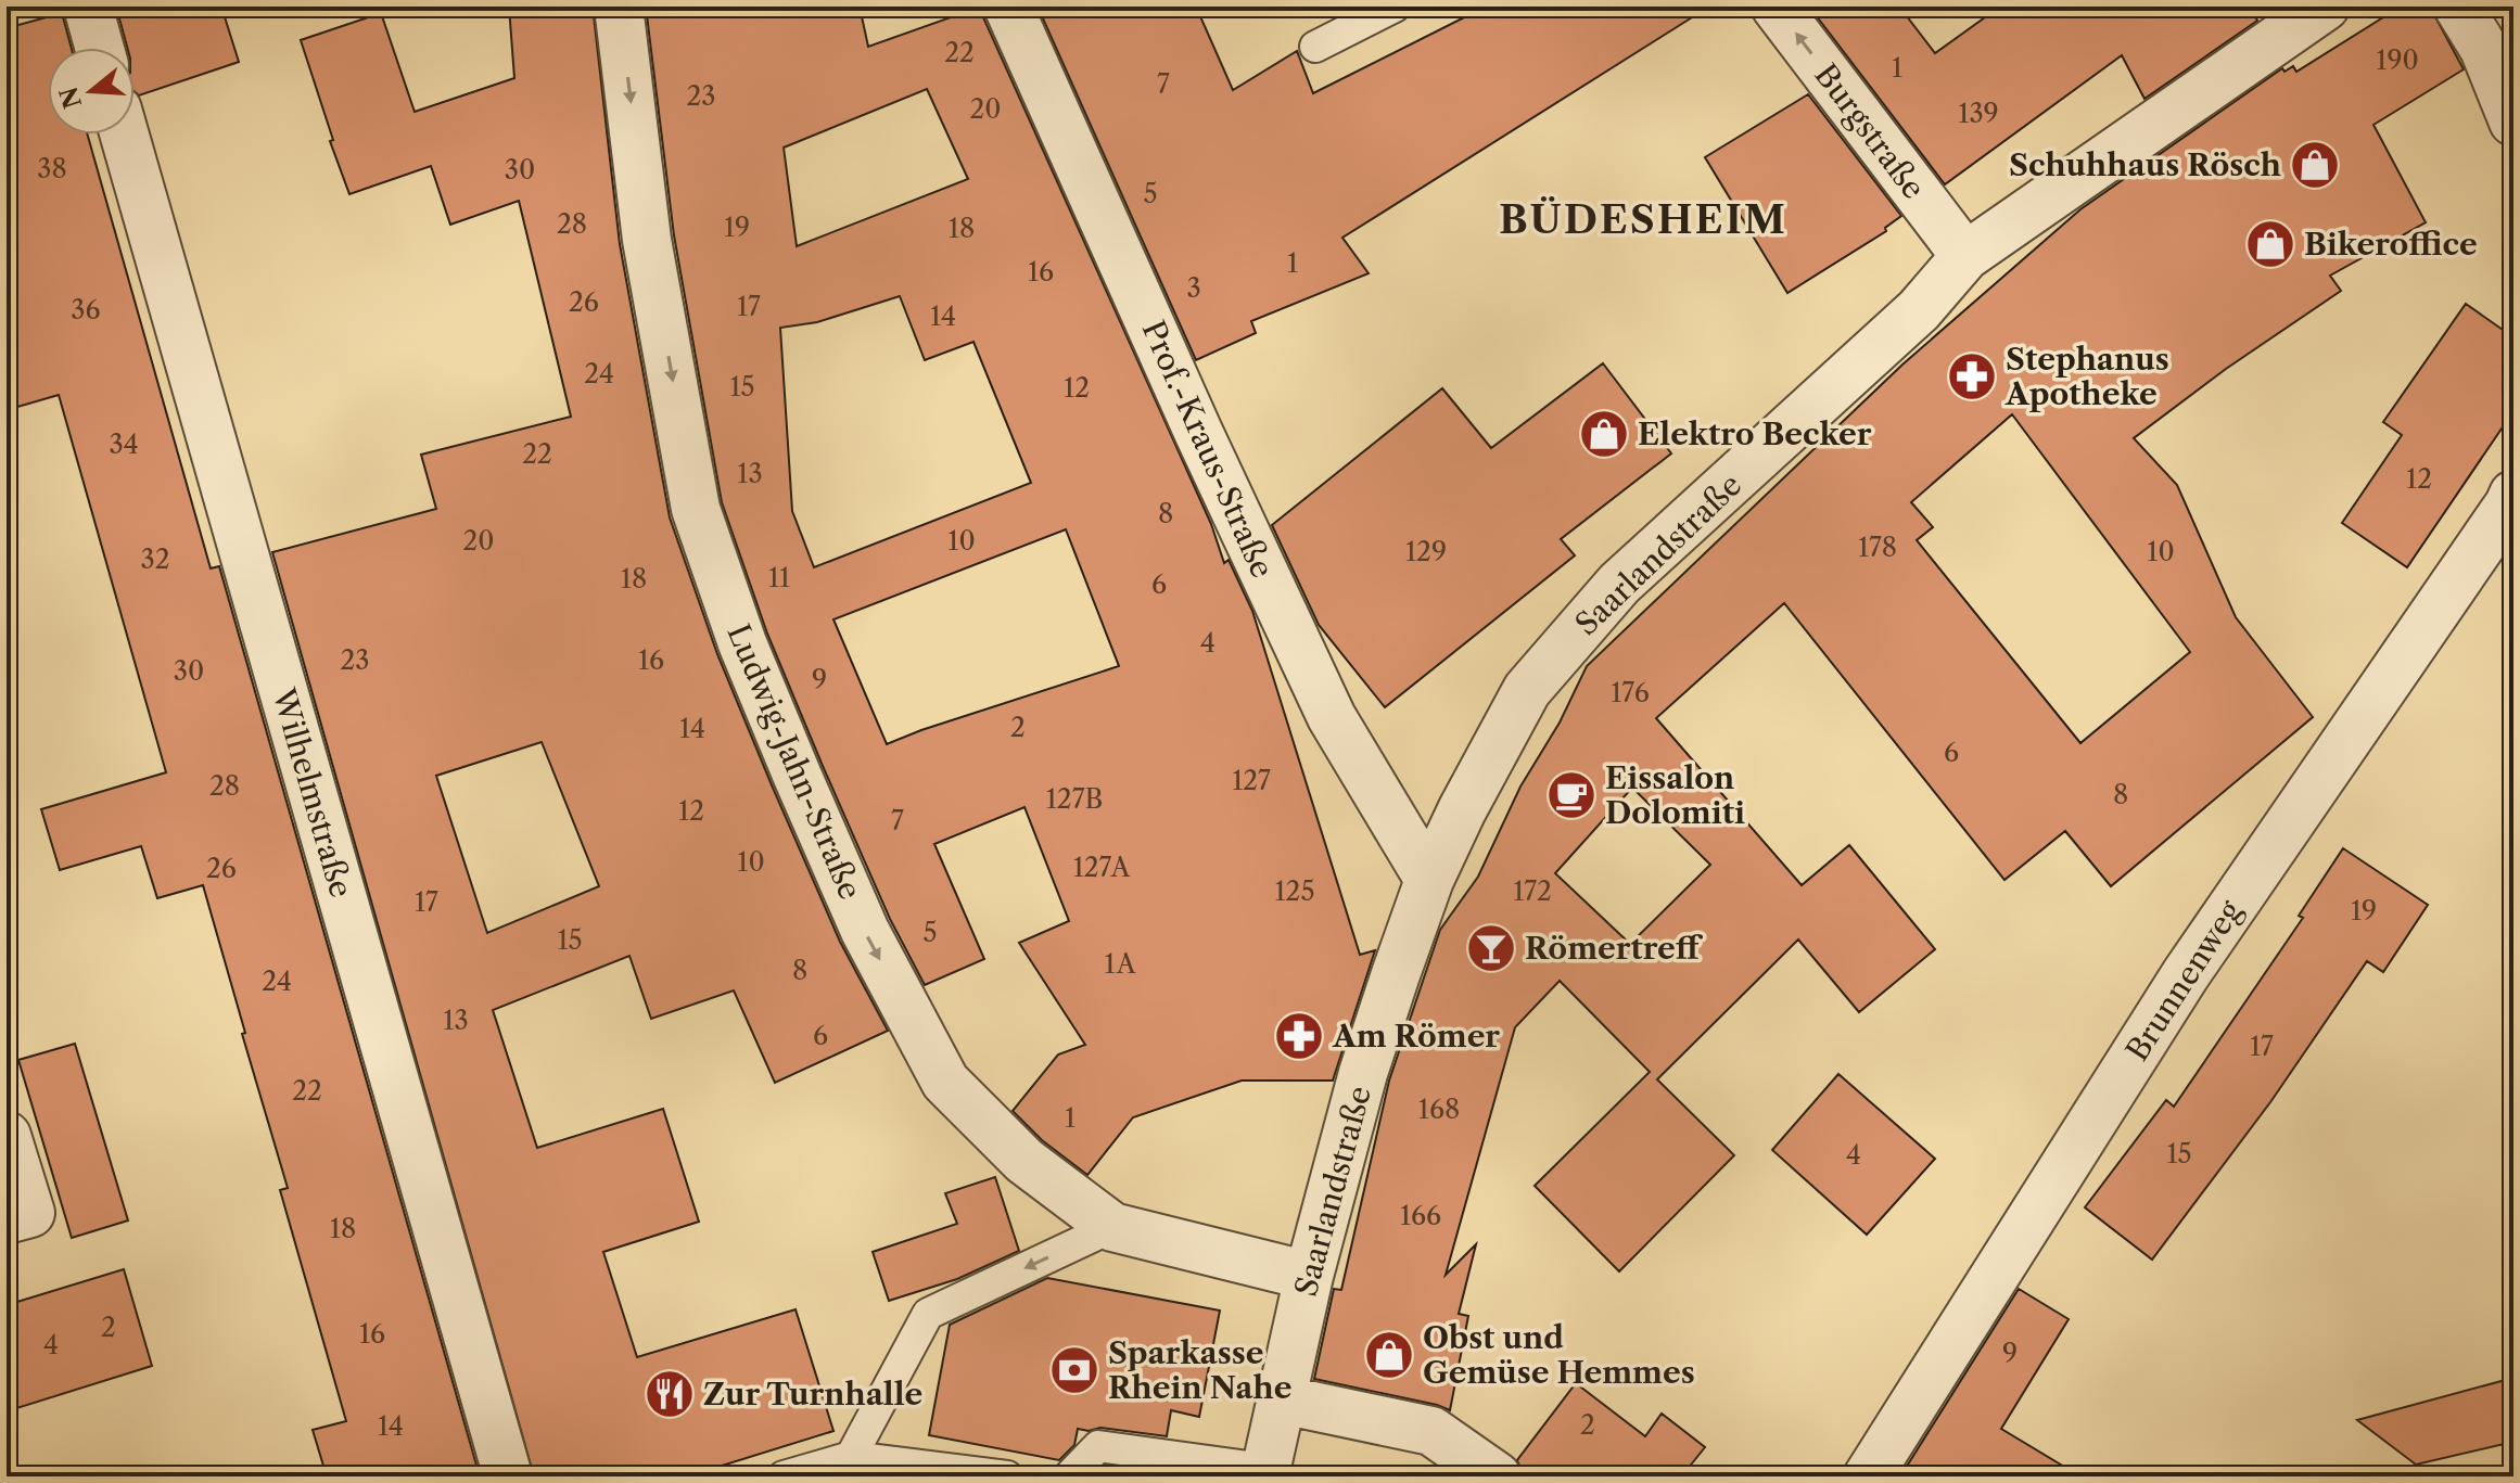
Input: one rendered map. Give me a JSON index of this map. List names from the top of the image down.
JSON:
{
  "streets": {
    "street": [
      "Burgstraße",
      "Prof.-Kraus-Straße",
      "Saarlandstraße",
      "Ludwig-Jahn-Straße",
      "Wilhelmstraße",
      "Brunnenweg"
    ]
  },
  "crossings": [
    ["Burgstraße", "Saarlandstraße"],
    ["Prof.-Kraus-Straße", "Saarlandstraße"],
    ["Saarlandstraße", "Ludwig-Jahn-Straße"]
  ],
  "one_way": ["Burgstraße", "Ludwig-Jahn-Straße"],
  "districts": ["BÜDESHEIM"],
  "places": {
    "shop": [
      "Schuhhaus Rösch",
      "Bikeroffice",
      "Elektro Becker",
      "Obst und Gemüse Hemmes"
    ],
    "pharmacy": ["Stephanus Apotheke", "Am Römer"],
    "cafe": ["Eissalon Dolomiti"],
    "bar": ["Römertreff"],
    "bank": ["Sparkasse Rhein Nahe"],
    "restaurant": ["Zur Turnhalle"]
  },
  "house_numbers": [
    "22",
    "190",
    "1",
    "7",
    "23",
    "20",
    "139",
    "38",
    "30",
    "5",
    "28",
    "19",
    "18",
    "1",
    "16",
    "3",
    "26",
    "17",
    "36",
    "14",
    "24",
    "15",
    "12",
    "34",
    "22",
    "13",
    "12",
    "8",
    "20",
    "10",
    "178",
    "129",
    "10",
    "32",
    "11",
    "18",
    "6",
    "4",
    "23",
    "16",
    "30",
    "9",
    "176",
    "2",
    "14",
    "6",
    "127",
    "28",
    "8",
    "127B",
    "12",
    "7",
    "10",
    "127A",
    "26",
    "125",
    "172",
    "17",
    "19",
    "5",
    "15",
    "1A",
    "8",
    "24",
    "13",
    "6",
    "17",
    "22",
    "168",
    "1",
    "15",
    "4",
    "166",
    "18",
    "2",
    "16",
    "4",
    "9",
    "2",
    "14"
  ],
  "north": "left"
}
